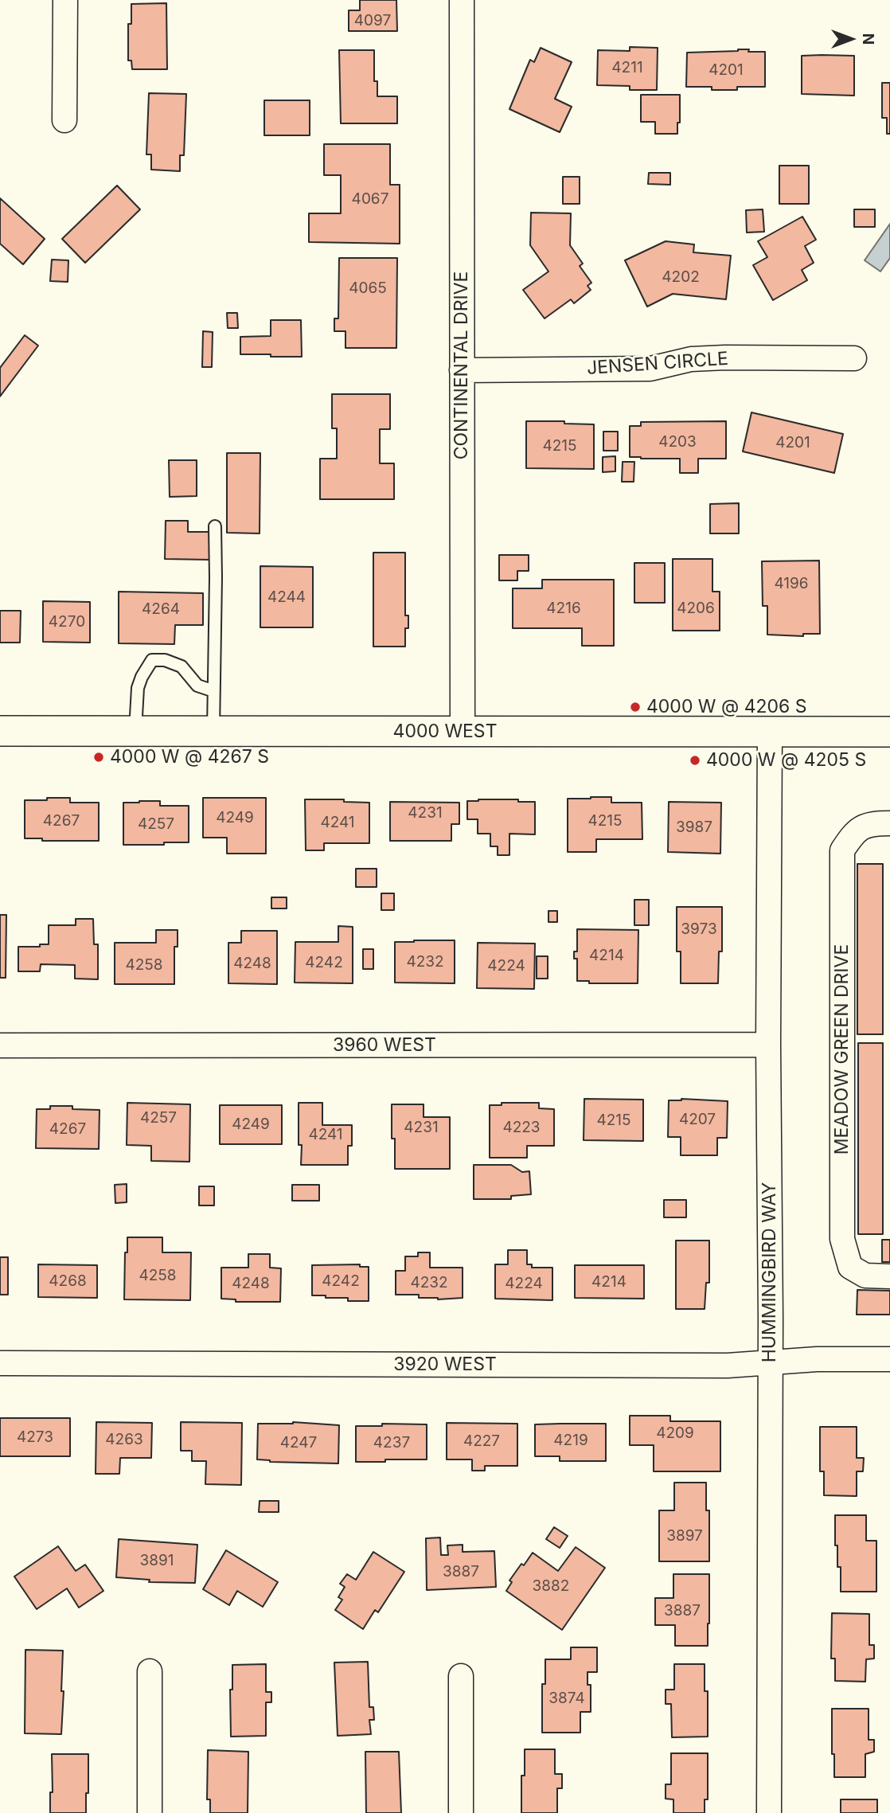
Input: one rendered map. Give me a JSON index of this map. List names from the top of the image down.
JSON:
{
  "streets": {
    "street": [
      "JENSEN CIRCLE",
      "CONTINENTAL DRIVE",
      "4000 WEST",
      "3960 WEST",
      "MEADOW GREEN DRIVE",
      "HUMMINGBIRD WAY",
      "3920 WEST"
    ]
  },
  "crossings": [
    ["JENSEN CIRCLE", "CONTINENTAL DRIVE"],
    ["CONTINENTAL DRIVE", "4000 WEST"],
    ["4000 WEST", "HUMMINGBIRD WAY"],
    ["3960 WEST", "HUMMINGBIRD WAY"],
    ["HUMMINGBIRD WAY", "3920 WEST"]
  ],
  "places": ["4000 W @ 4206 S", "4000 W @ 4267 S", "4000 W @ 4205 S"],
  "house_numbers": [
    "4097",
    "4211",
    "4201",
    "4067",
    "4202",
    "4065",
    "4203",
    "4201",
    "4215",
    "4196",
    "4244",
    "4216",
    "4206",
    "4264",
    "4270",
    "4231",
    "4249",
    "4267",
    "4215",
    "4241",
    "4257",
    "3987",
    "3973",
    "4214",
    "4232",
    "4242",
    "4248",
    "4258",
    "4224",
    "4257",
    "4207",
    "4215",
    "4249",
    "4231",
    "4223",
    "4267",
    "4241",
    "4258",
    "4268",
    "4242",
    "4214",
    "4232",
    "4248",
    "4224",
    "4209",
    "4273",
    "4263",
    "4219",
    "4227",
    "4247",
    "4237",
    "3897",
    "3891",
    "3887",
    "3882",
    "3887",
    "3874"
  ],
  "north": "right"
}
